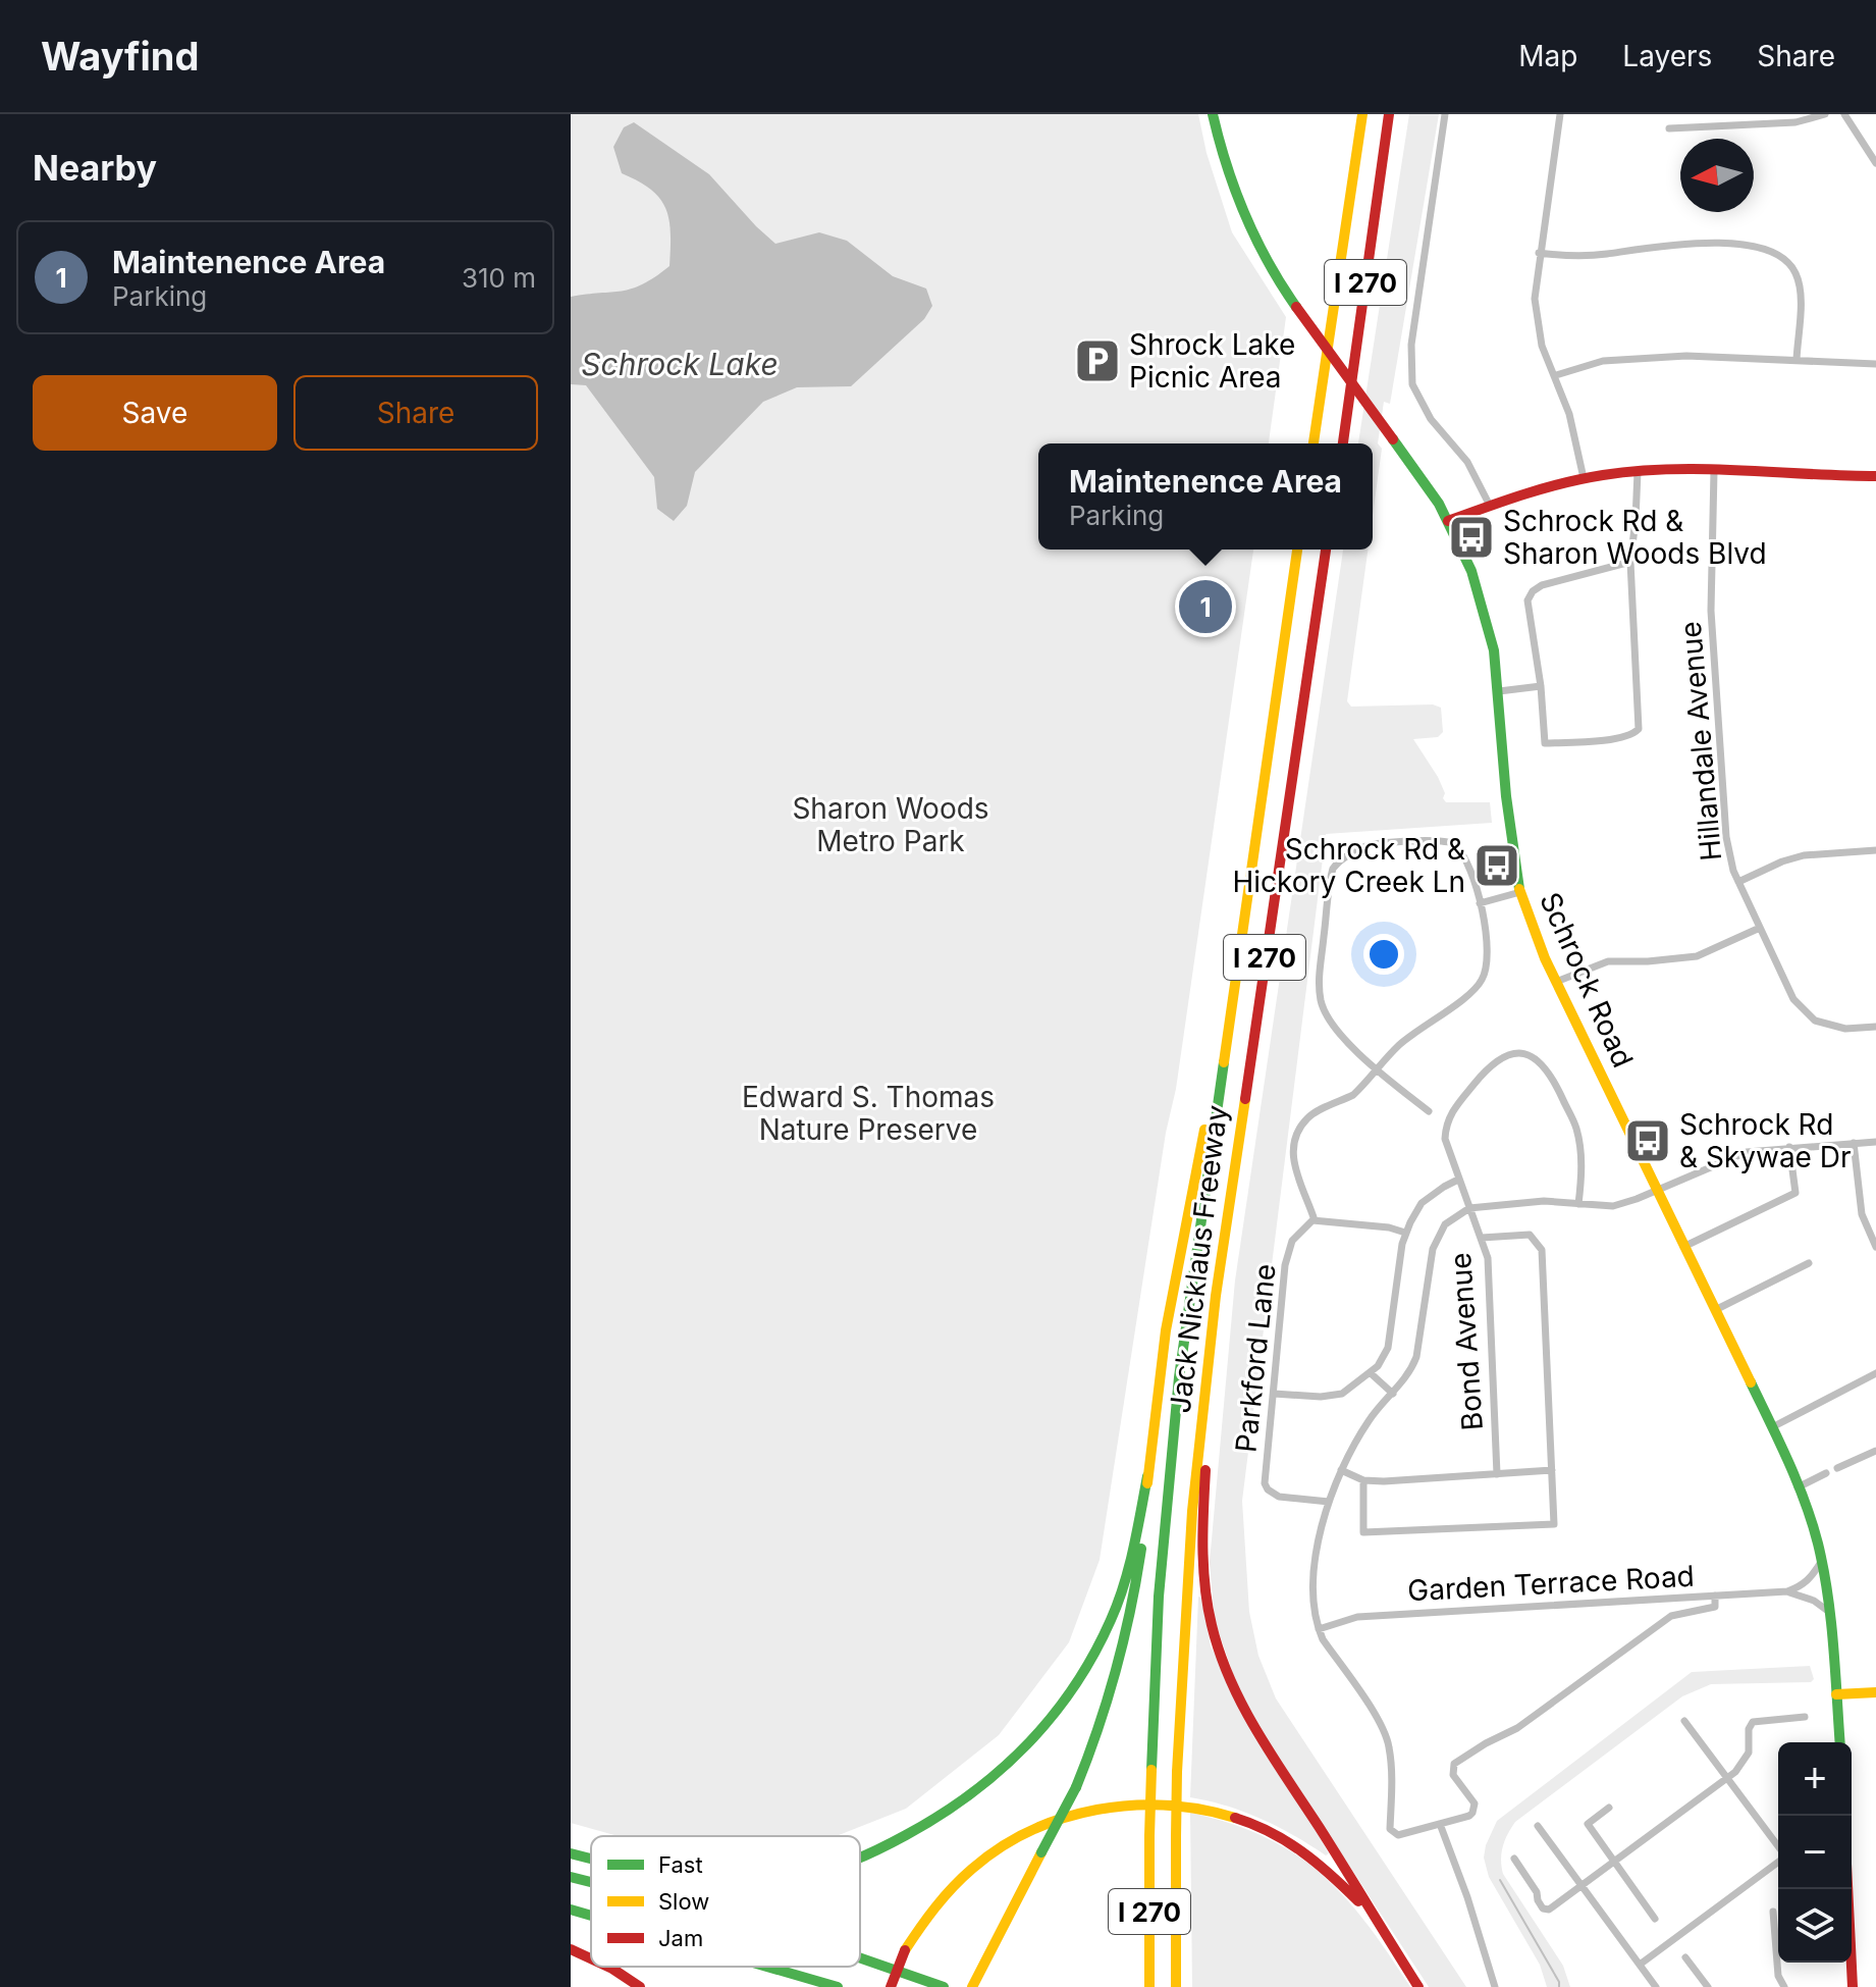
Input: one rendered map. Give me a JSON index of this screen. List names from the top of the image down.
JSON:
{
  "streets": {
    "main road": ["I 270", "Schrock Road", "Jack Nicklaus Freeway"],
    "street": [
      "Hillandale Avenue",
      "Bond Avenue",
      "Parkford Lane",
      "Garden Terrace Road"
    ]
  },
  "crossings": [
    ["Schrock Road", "Garden Terrace Road"]
  ],
  "water": ["Schrock Lake"],
  "parks": ["Sharon Woods Metro Park", "Edward S. Thomas Nature Preserve"],
  "places": {
    "parking": ["Shrock Lake Picnic Area"],
    "bus stop": ["Schrock Rd & Sharon Woods Blvd", "Schrock Rd & Hickory Creek Ln", "Schrock Rd & Skywae Dr"]
  },
  "legend": ["Fast", "Slow", "Jam"],
  "north": "left",
  "page": {
    "header": "Wayfind",
    "nav": ["Map", "Layers", "Share"],
    "heading": "Nearby",
    "list": [
      {
        "mark": "1",
        "name": "Maintenence Area",
        "note": "Parking",
        "value": "310 m"
      }
    ],
    "buttons": ["Save", "Share"],
    "popup": ["Maintenence Area", "Parking"],
    "pins": "1",
    "map_buttons": ["+", "−"]
  }
}
